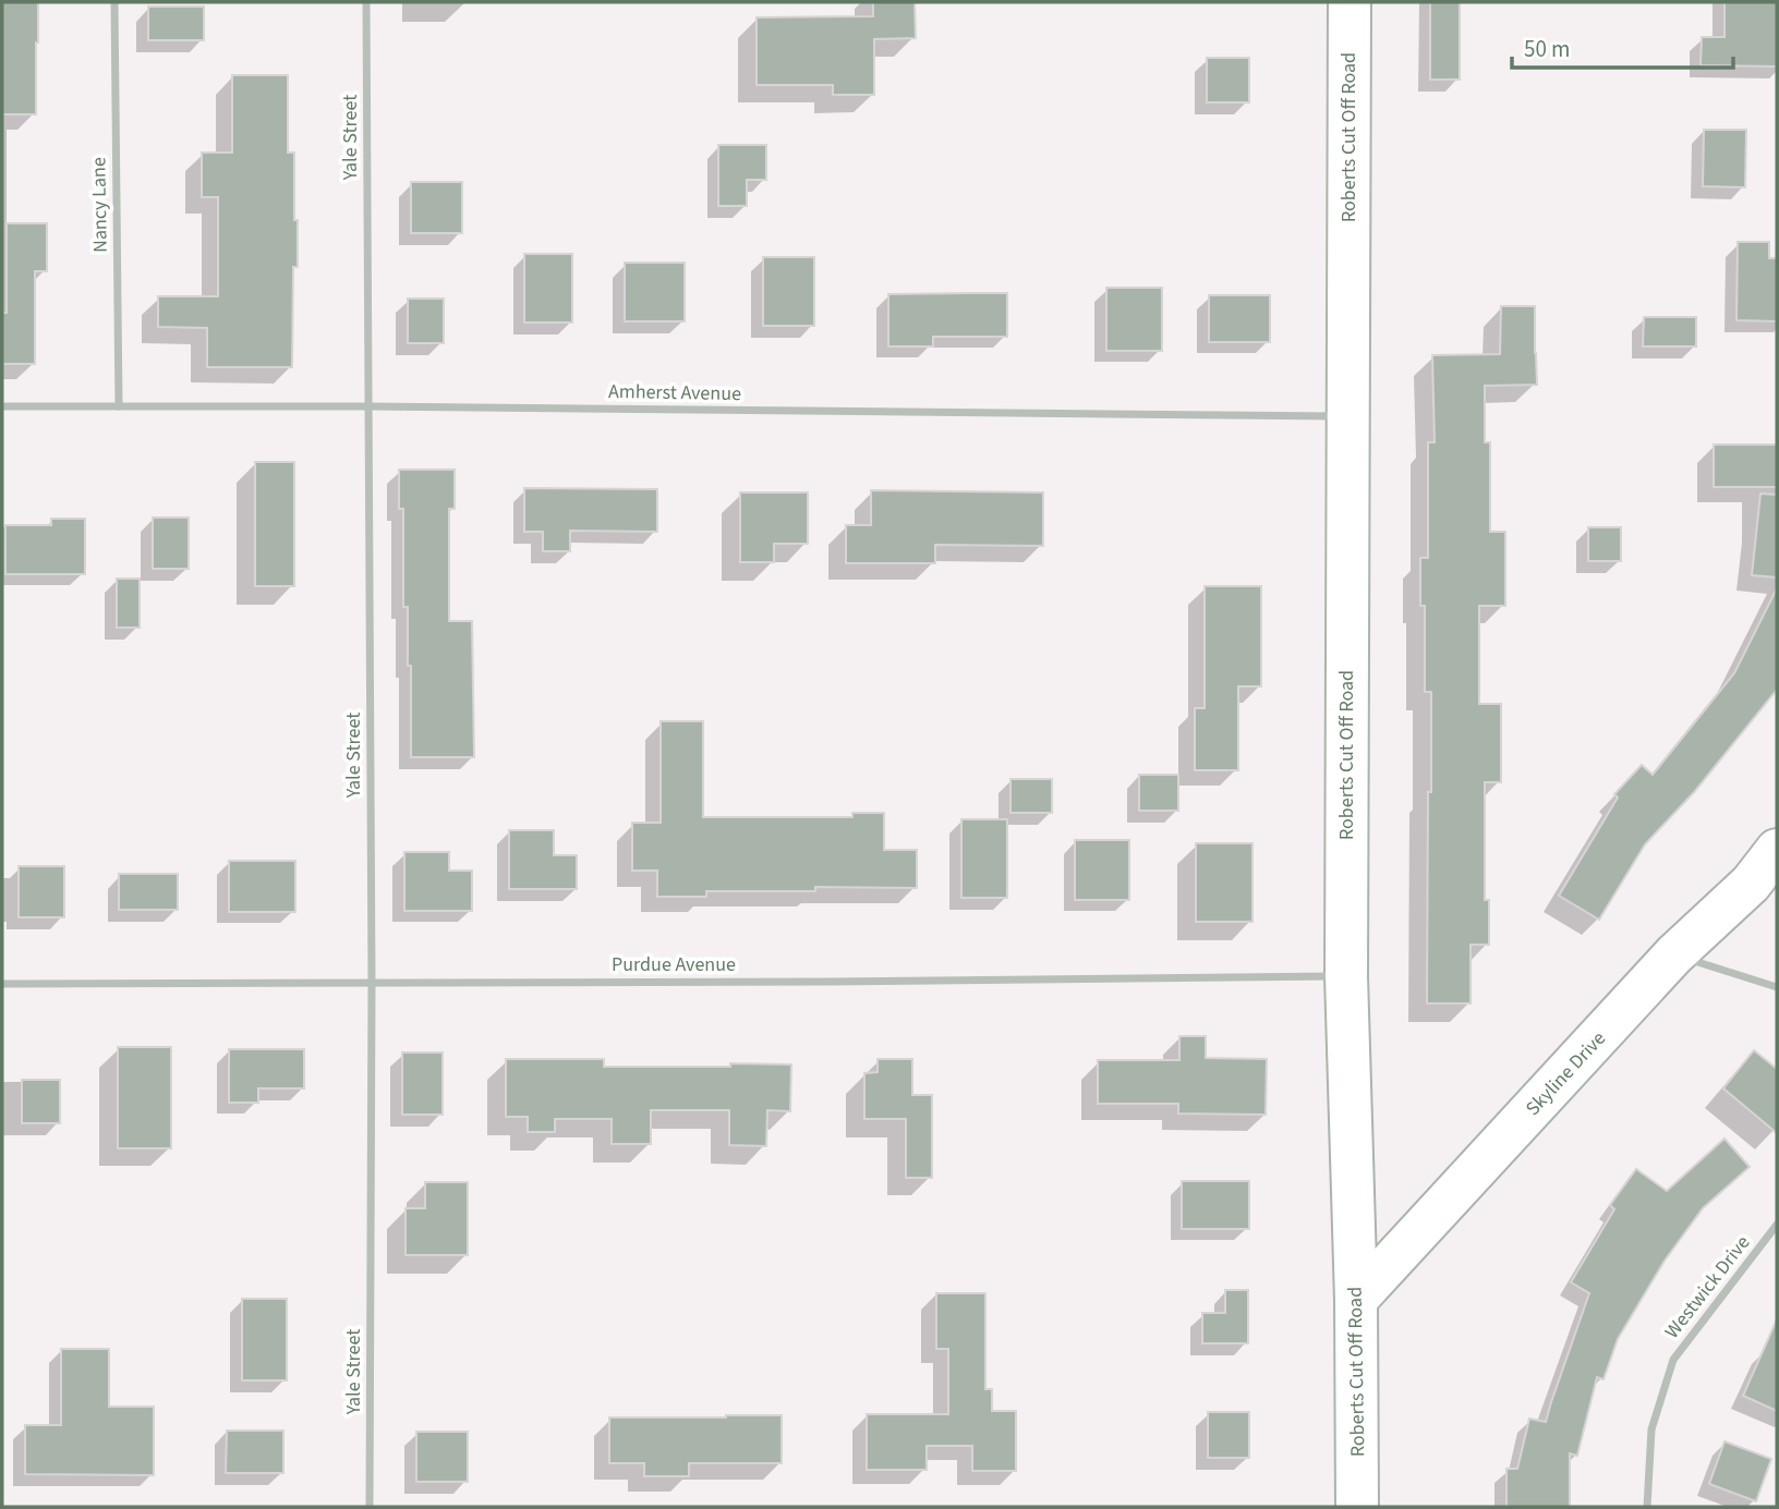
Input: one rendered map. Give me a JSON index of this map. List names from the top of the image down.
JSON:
{
  "streets": {
    "street": [
      "Yale Street",
      "Roberts Cut Off Road",
      "Nancy Lane",
      "Amherst Avenue",
      "Purdue Avenue",
      "Skyline Drive",
      "Westwick Drive"
    ]
  },
  "crossings": [
    ["Yale Street", "Amherst Avenue"],
    ["Yale Street", "Purdue Avenue"],
    ["Roberts Cut Off Road", "Amherst Avenue"],
    ["Roberts Cut Off Road", "Purdue Avenue"],
    ["Roberts Cut Off Road", "Skyline Drive"],
    ["Nancy Lane", "Amherst Avenue"]
  ],
  "scale_bar": "50 m"
}
